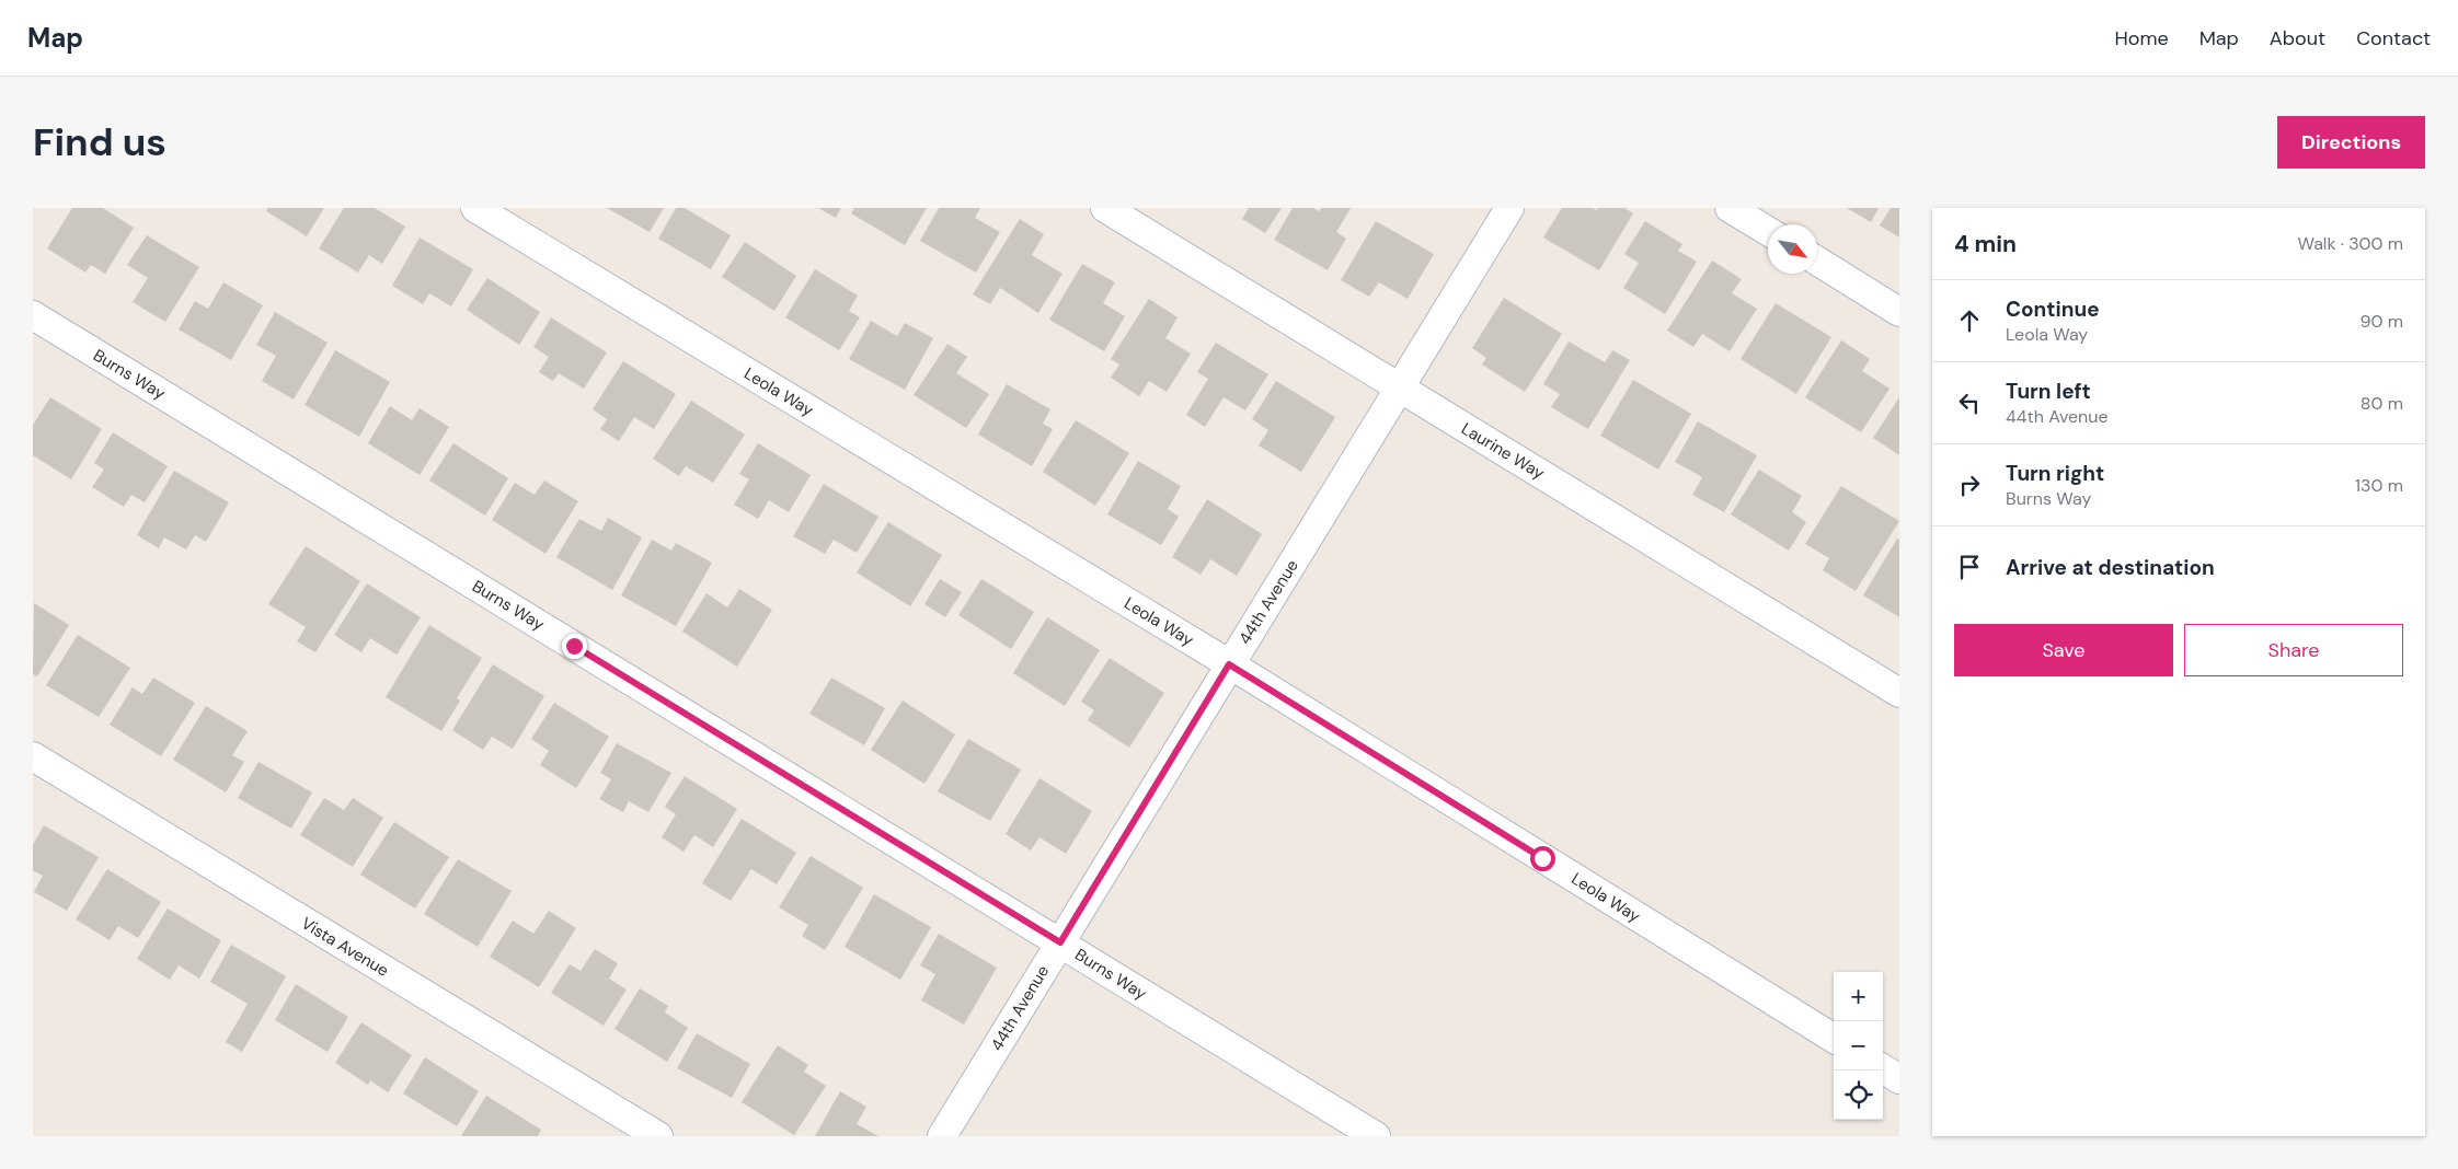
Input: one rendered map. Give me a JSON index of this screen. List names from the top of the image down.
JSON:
{
  "streets": {
    "street": [
      "Burns Way",
      "Leola Way",
      "Laurine Way",
      "44th Avenue",
      "Vista Avenue"
    ]
  },
  "crossings": [
    ["Burns Way", "44th Avenue"],
    ["Leola Way", "44th Avenue"],
    ["Laurine Way", "44th Avenue"]
  ],
  "north": "bottom right",
  "page": {
    "header": "Map",
    "nav": [
      "Home",
      "Map",
      "About",
      "Contact"
    ],
    "buttons": [
      "Directions",
      ["Save", "Share"]
    ],
    "title": "Find us",
    "heading": ["4 min", "Walk · 300 m"],
    "list": [
      ["Continue", "Leola Way", "90 m"],
      ["Turn left", "44th Avenue", "80 m"],
      ["Turn right", "Burns Way", "130 m"],
      "Arrive at destination"
    ],
    "map_buttons": ["+", "−"]
  }
}
